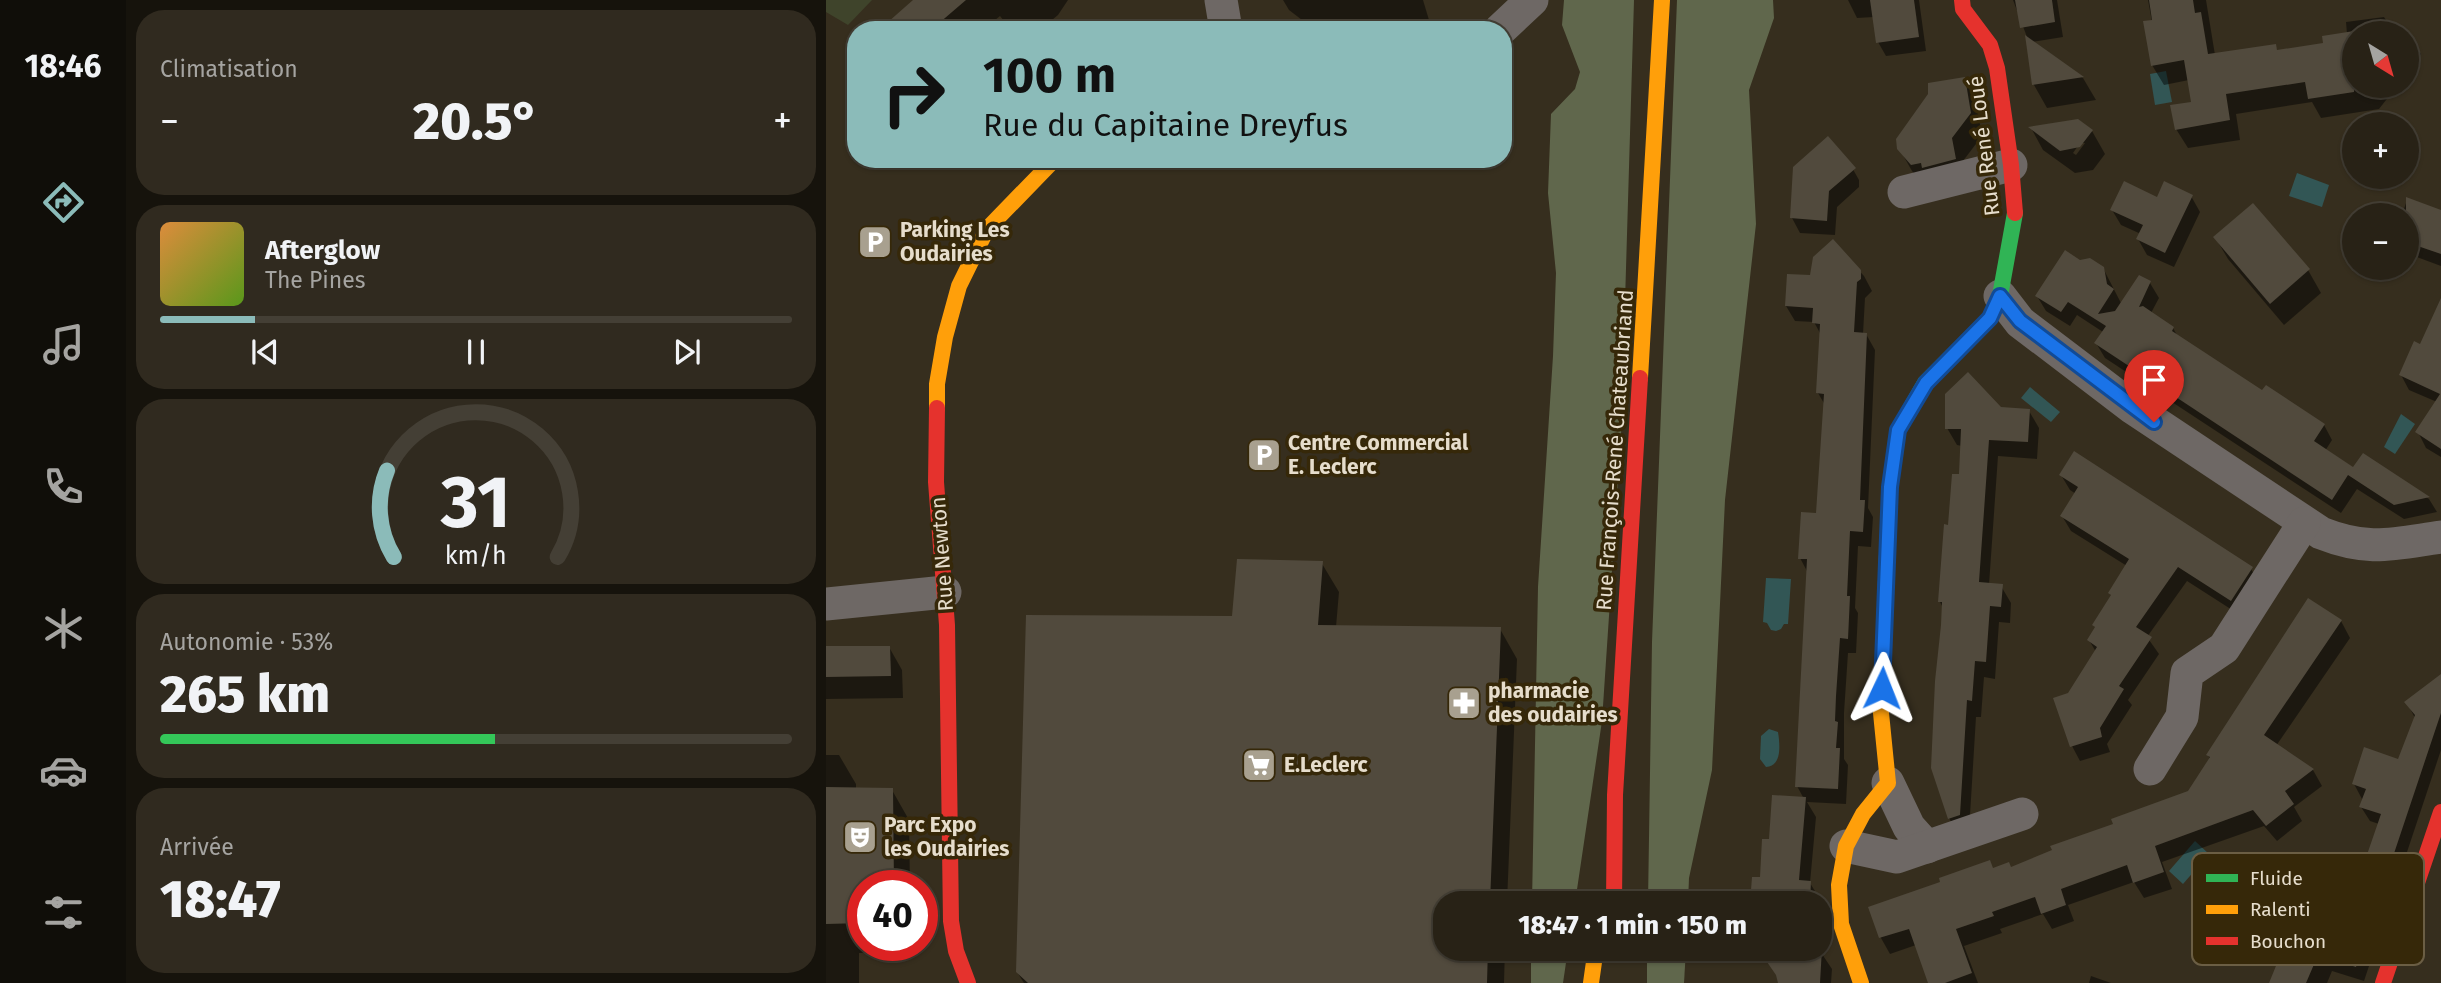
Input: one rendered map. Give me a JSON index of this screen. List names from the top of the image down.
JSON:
{
  "streets": {
    "street": ["Rue René Loué", "Rue François-René Chateaubriand", "Rue Newton"]
  },
  "places": {
    "parking": ["Parking Les Oudairies", "Centre Commercial E. Leclerc"],
    "pharmacy": ["pharmacie des oudairies"],
    "supermarket": ["E.Leclerc"],
    "theatre": ["Parc Expo les Oudairies"]
  },
  "legend": ["Fluide", "Ralenti", "Bouchon"],
  "north": "bottom right",
  "page": {
    "tabs": "18:46",
    "tile": [
      "Climatisation",
      ["Autonomie · 53%", "265 km"],
      ["Arrivée", "18:47"]
    ],
    "map_buttons": ["+", "−"],
    "turn": ["100 m", "Rue du Capitaine Dreyfus"],
    "heat": ["−", "20.5°", "+"],
    "song": ["Afterglow", "The Pines"],
    "limit": "40",
    "trip": "18:47 · 1 min · 150 m",
    "gauge": ["31", "km/h"]
  }
}
